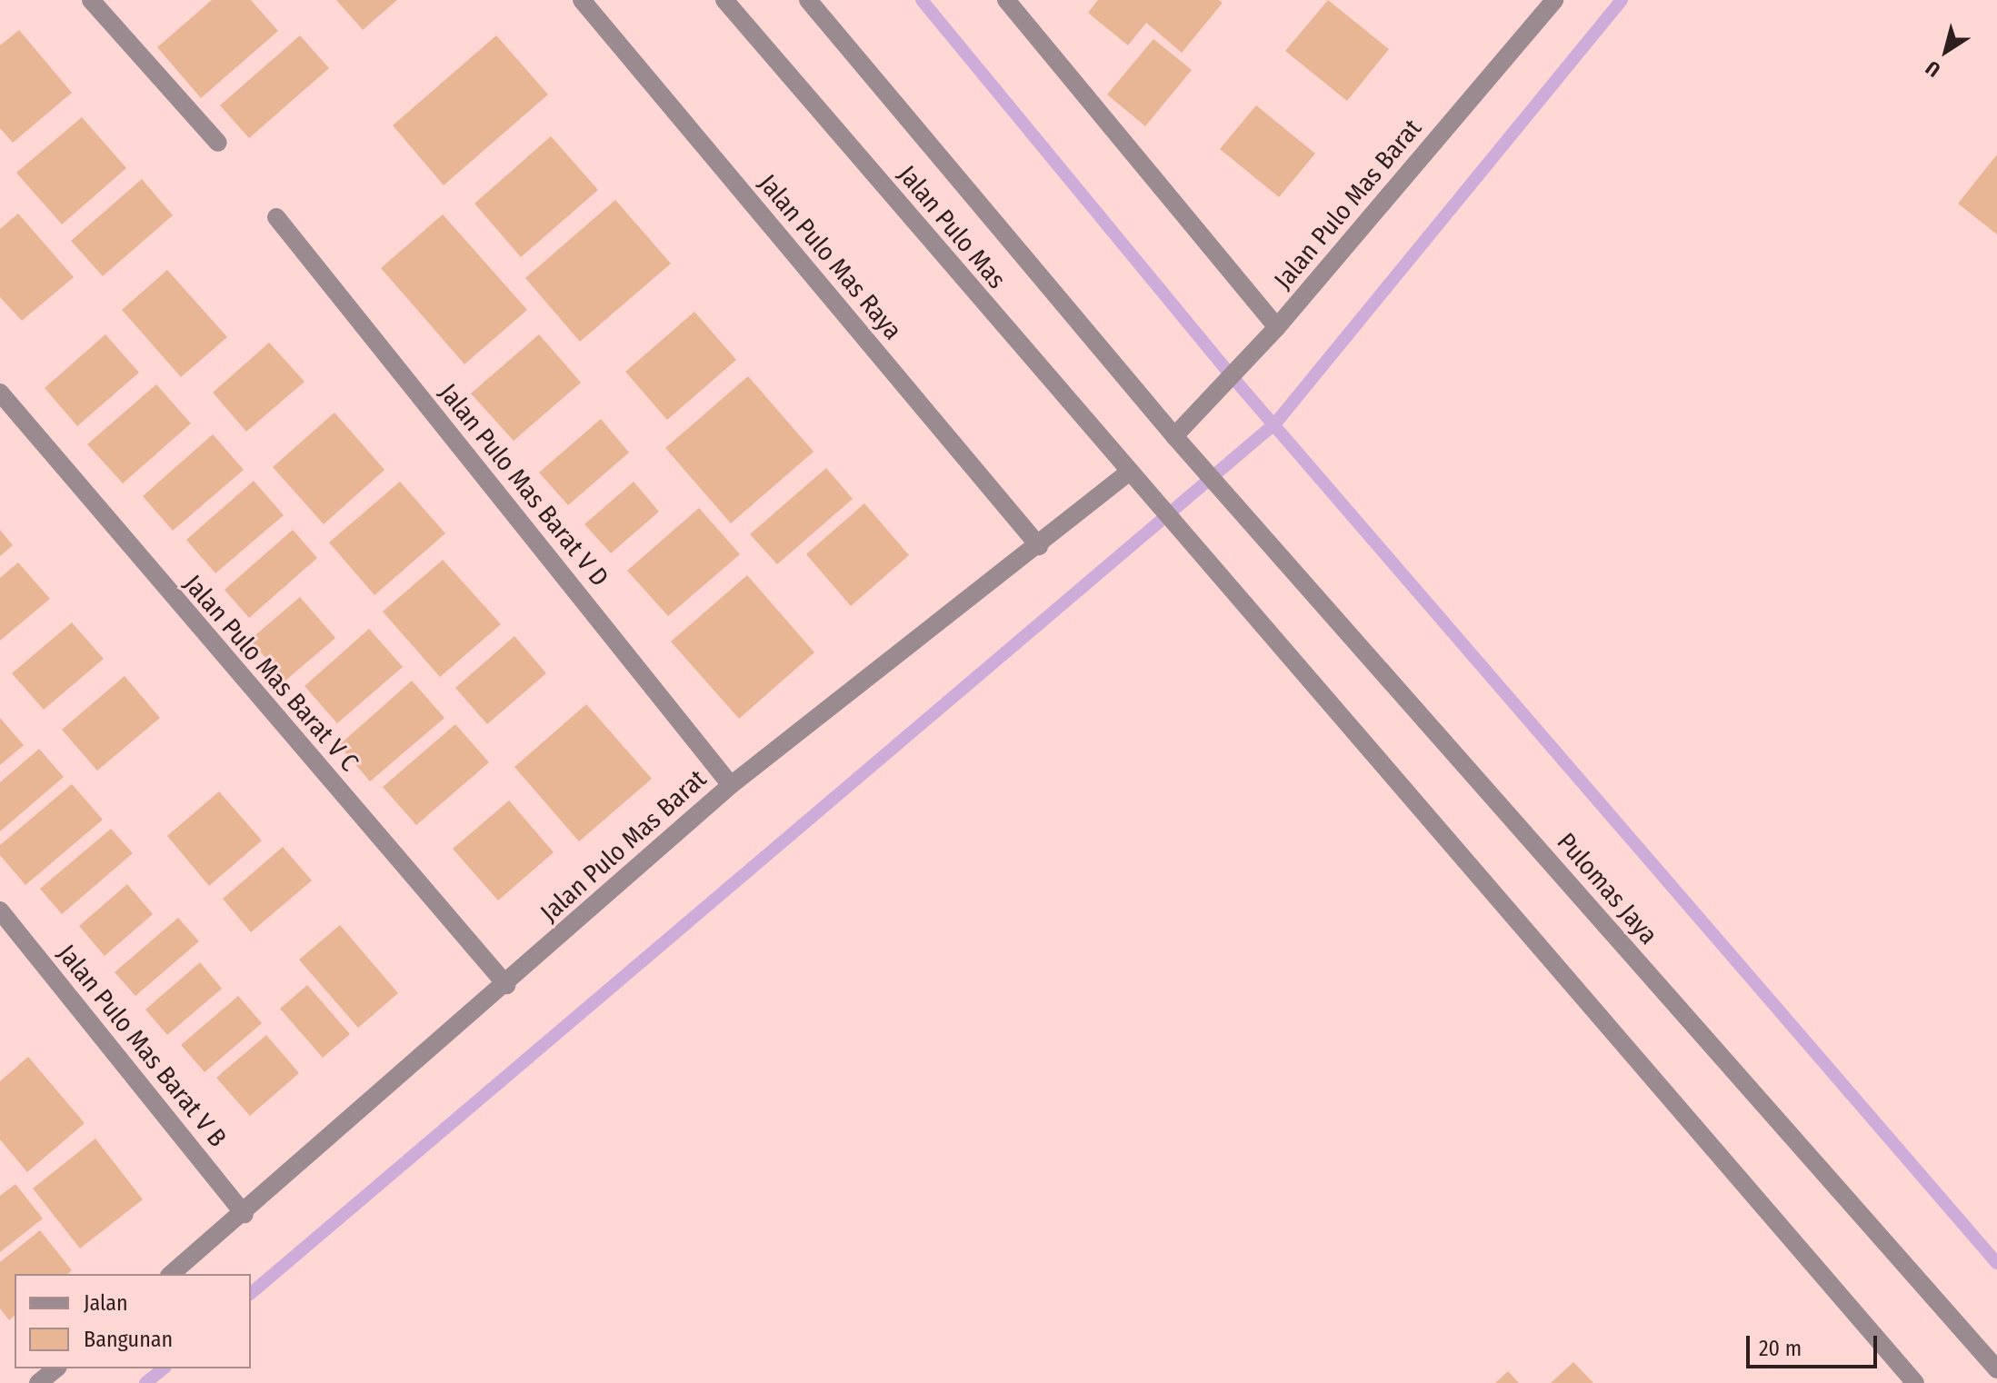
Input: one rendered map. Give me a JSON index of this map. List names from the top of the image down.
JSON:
{
  "streets": {
    "street": [
      "Jalan Pulo Mas Barat",
      "Jalan Pulo Mas",
      "Jalan Pulo Mas Raya",
      "Jalan Pulo Mas Barat V D",
      "Jalan Pulo Mas Barat V C",
      "Pulomas Jaya",
      "Jalan Pulo Mas Barat V B"
    ]
  },
  "crossings": [
    ["Jalan Pulo Mas Barat", "Jalan Pulo Mas"],
    ["Jalan Pulo Mas Barat", "Jalan Pulo Mas Raya"],
    ["Jalan Pulo Mas Barat", "Jalan Pulo Mas Barat V D"],
    ["Jalan Pulo Mas Barat", "Jalan Pulo Mas Barat V C"],
    ["Jalan Pulo Mas Barat", "Pulomas Jaya"],
    ["Jalan Pulo Mas Barat", "Jalan Pulo Mas Barat V B"],
    ["Jalan Pulo Mas", "Pulomas Jaya"]
  ],
  "legend": ["Jalan", "Bangunan"],
  "scale_bar": "20 m",
  "north": "bottom left"
}
